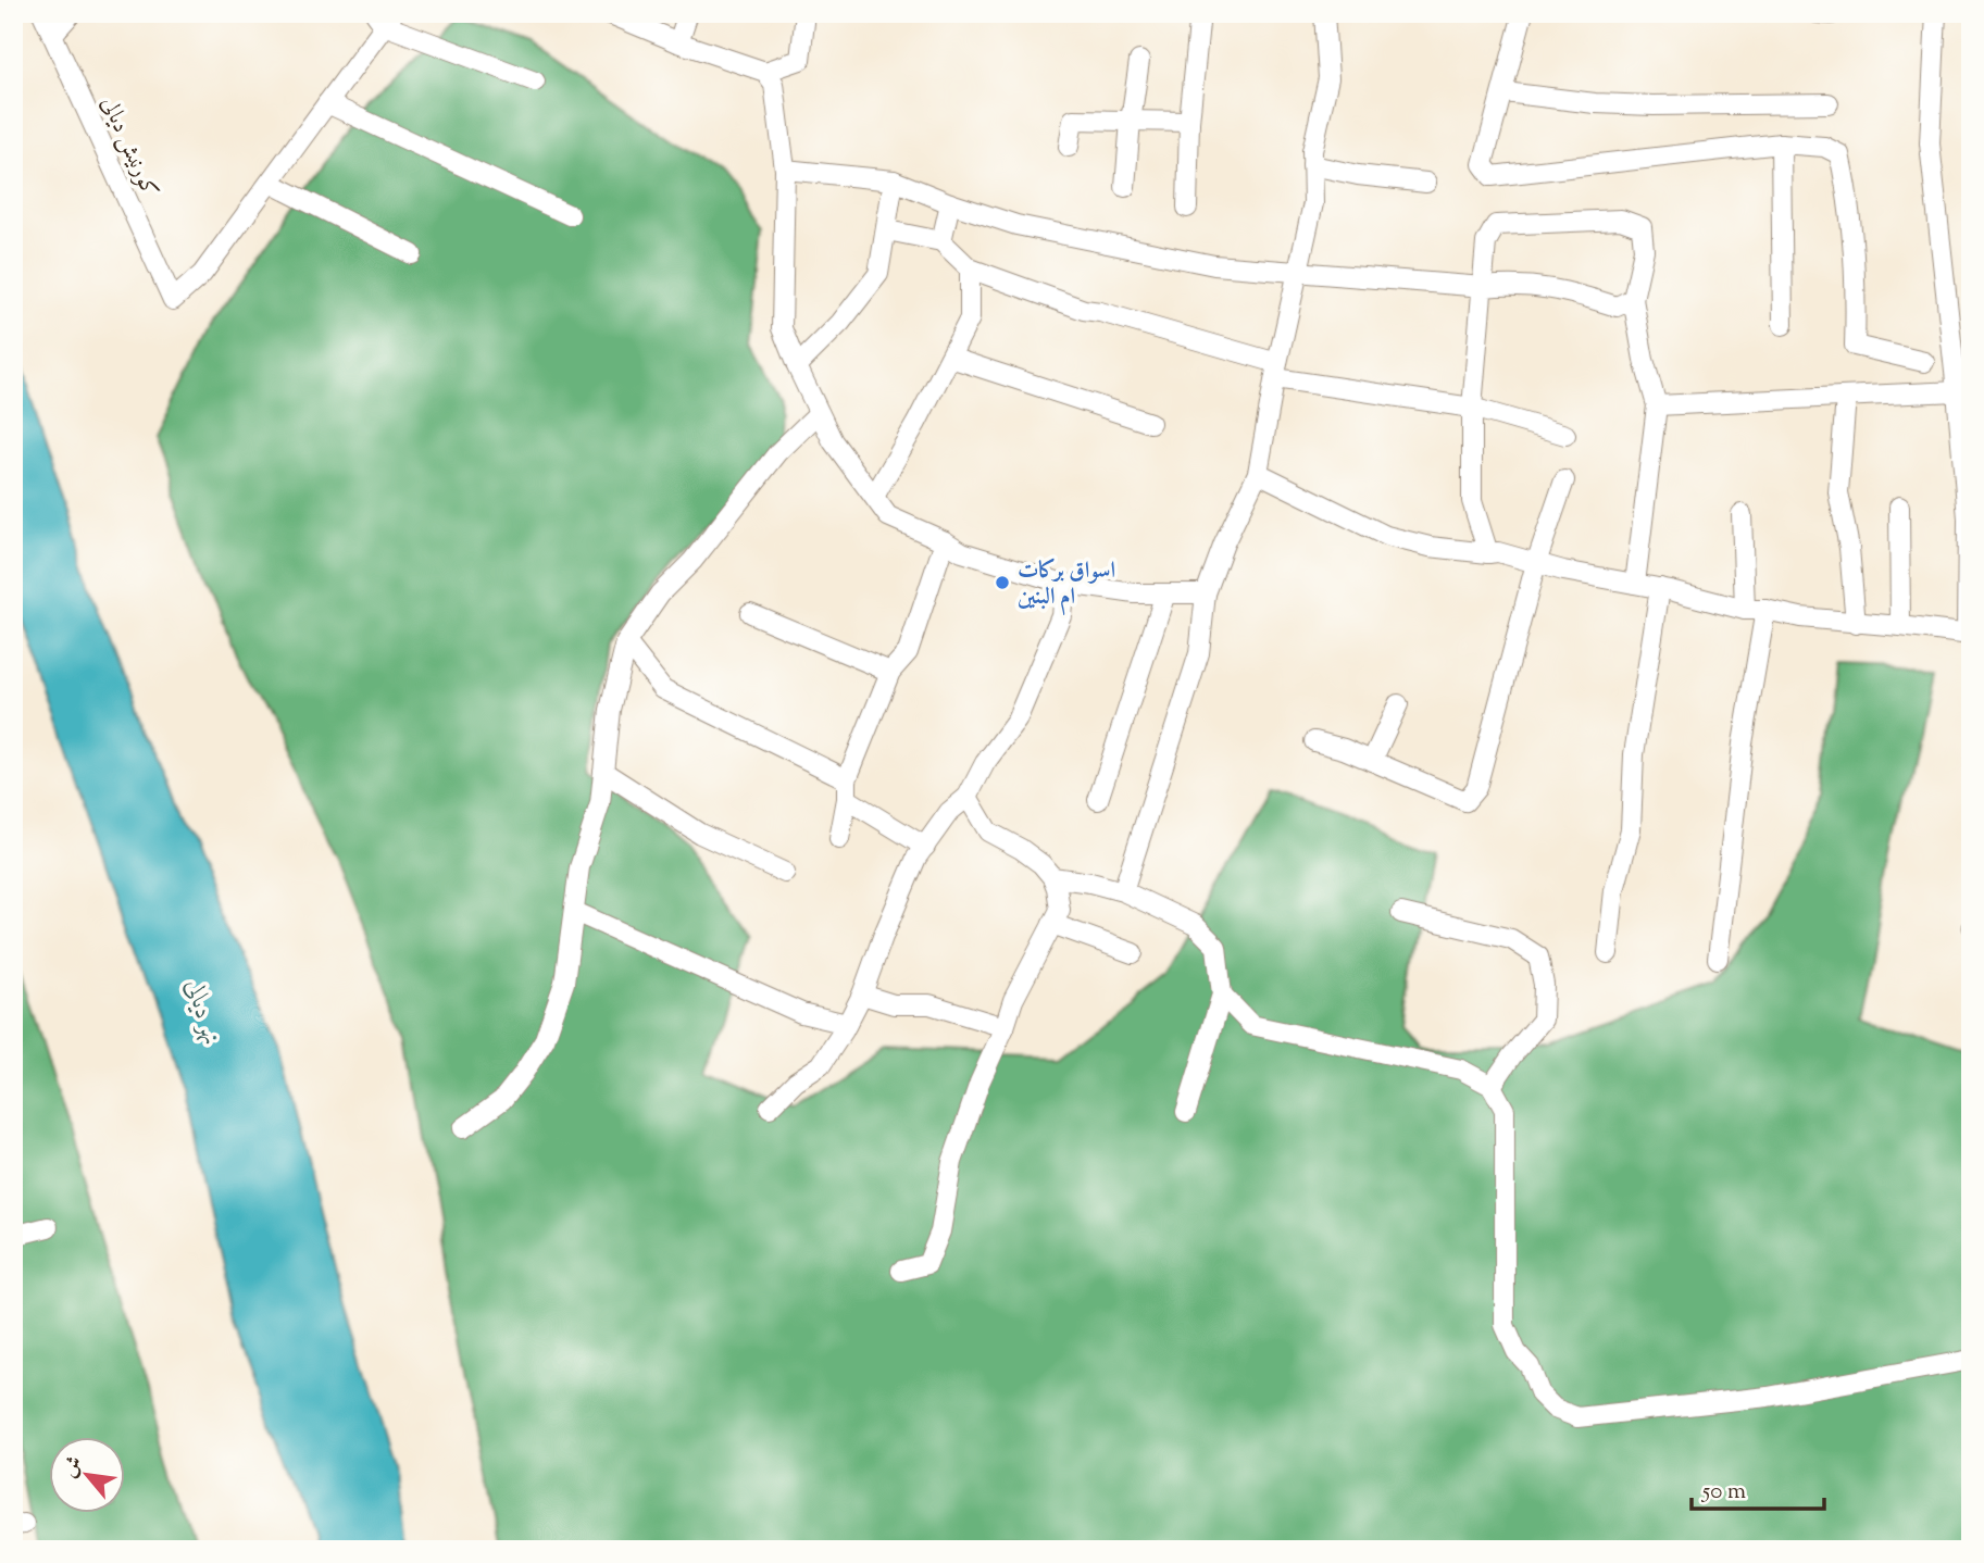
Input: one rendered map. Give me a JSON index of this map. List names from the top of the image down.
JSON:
{
  "streets": {
    "street": ["كورنيش ديالى"]
  },
  "water": ["نهر ديالى"],
  "places": ["اسواق بركات ام البنين"],
  "scale_bar": "50 m",
  "north": "top left"
}
